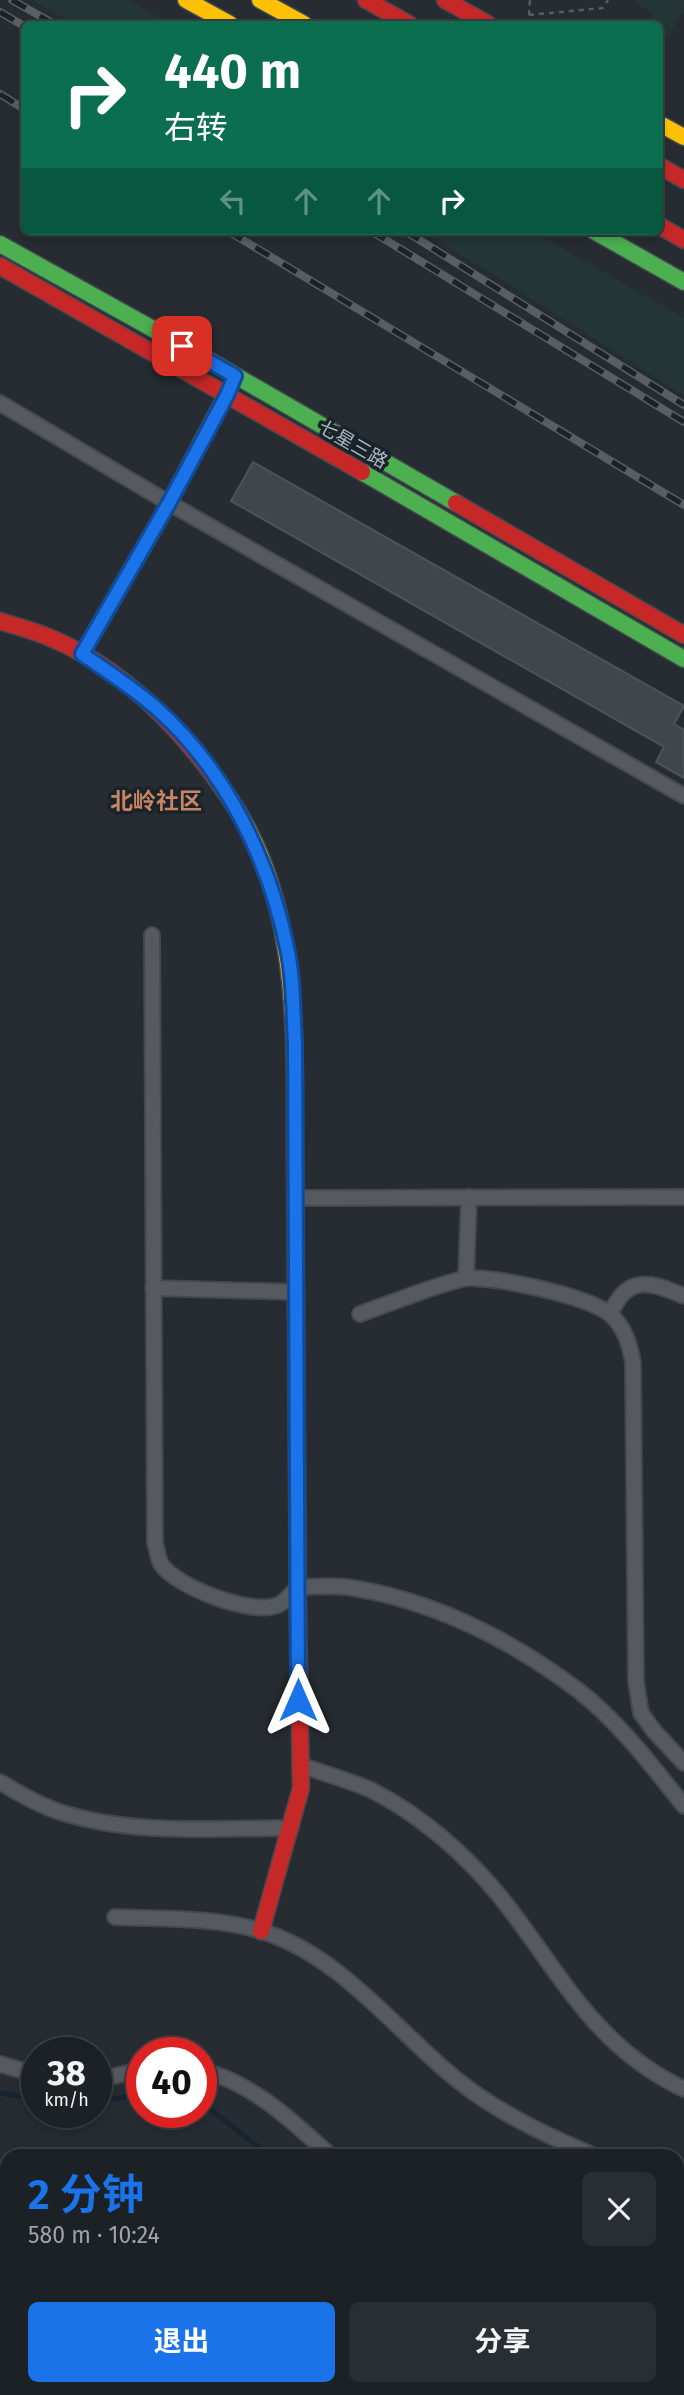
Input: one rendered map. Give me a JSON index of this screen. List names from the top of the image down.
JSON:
{
  "streets": {
    "main road": ["七星三路"]
  },
  "districts": ["北岭社区"],
  "page": {
    "turn": ["440 m", "右转"],
    "speed": "38 km/h",
    "limit": "40",
    "heading": ["2 分钟", "580 m · 10:24"],
    "buttons": ["退出", "分享"]
  }
}
